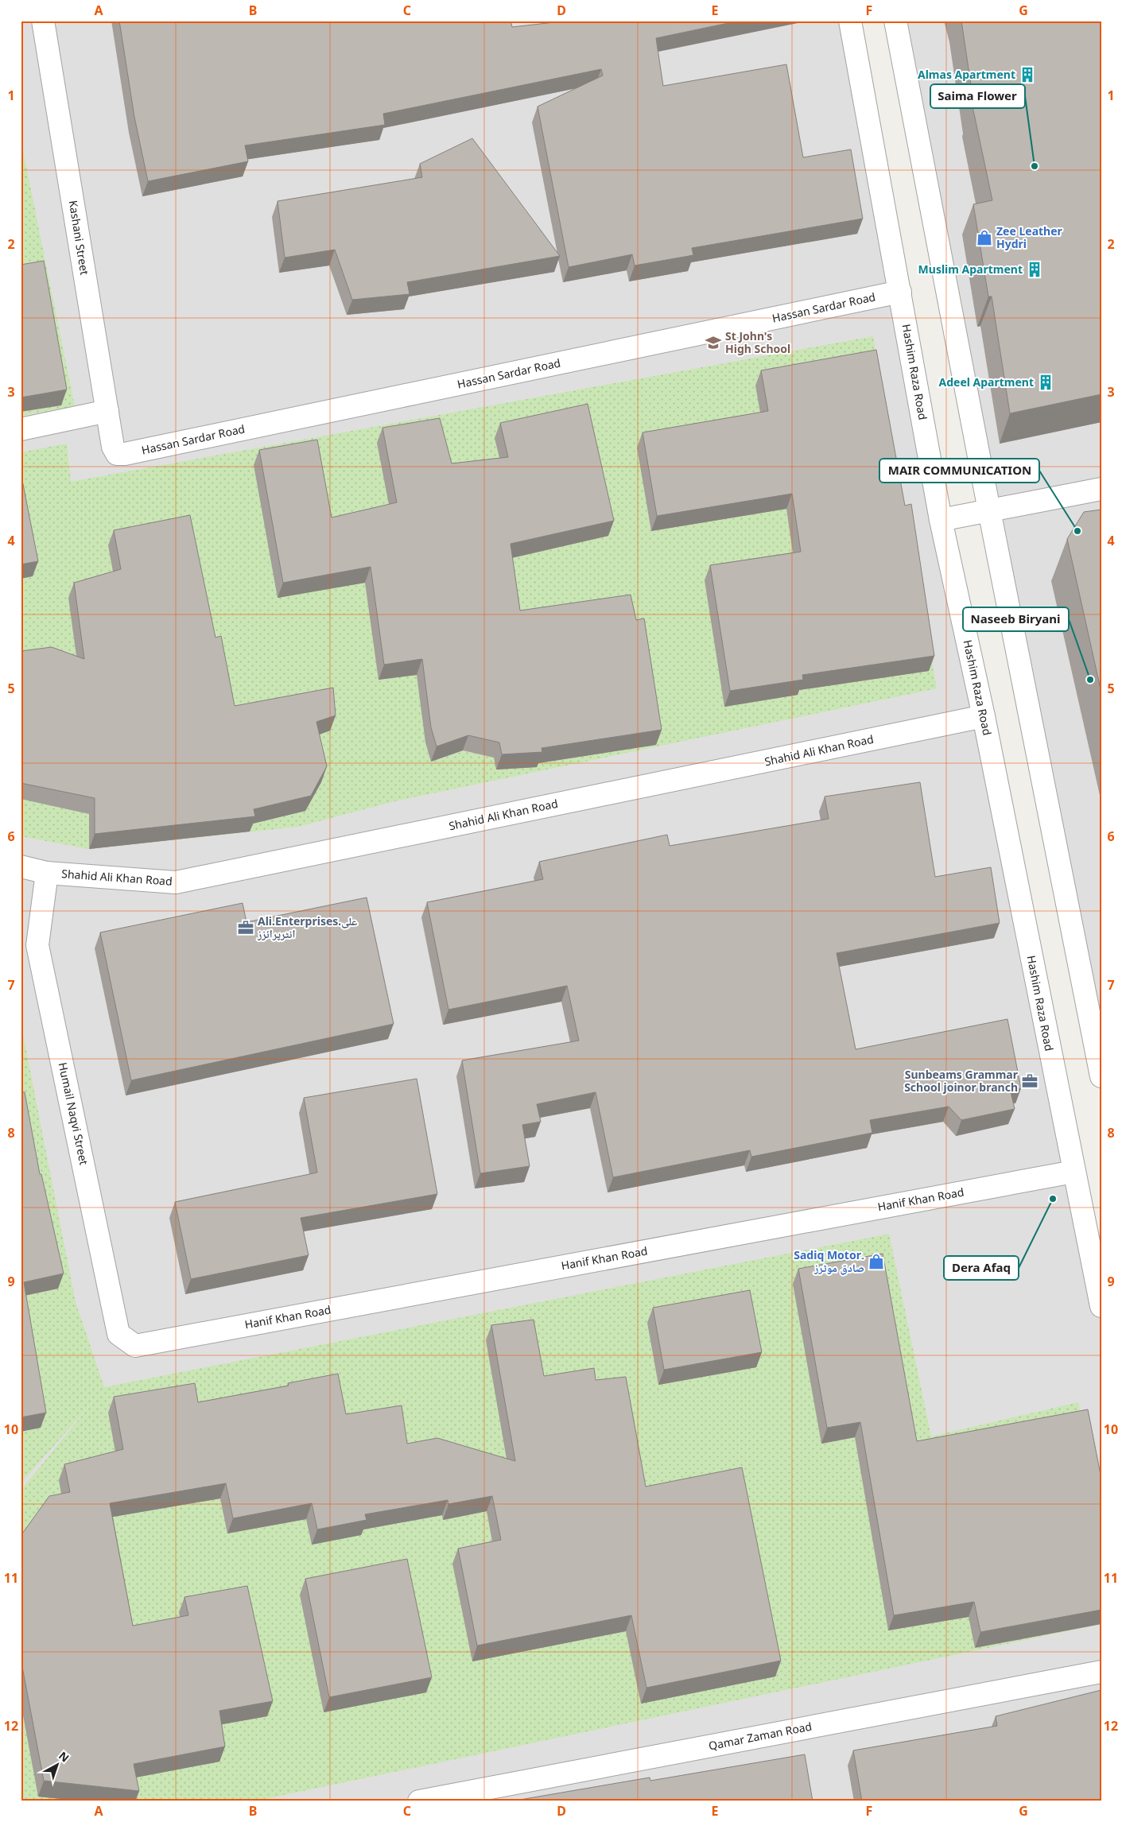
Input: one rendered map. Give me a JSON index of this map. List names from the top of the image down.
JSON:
{
  "streets": {
    "street": [
      "Kashani Street",
      "Hassan Sardar Road",
      "Hashim Raza Road",
      "Shahid Ali Khan Road",
      "Humail Naqvi Street",
      "Hanif Khan Road",
      "Qamar Zaman Road"
    ]
  },
  "crossings": [
    ["Kashani Street", "Hassan Sardar Road"],
    ["Hassan Sardar Road", "Hashim Raza Road"],
    ["Hashim Raza Road", "Shahid Ali Khan Road"],
    ["Hashim Raza Road", "Hanif Khan Road"],
    ["Shahid Ali Khan Road", "Humail Naqvi Street"],
    ["Humail Naqvi Street", "Hanif Khan Road"]
  ],
  "places": {
    "building": ["Almas Apartment", "Muslim Apartment", "Adeel Apartment"],
    "other": [
      "Saima Flower",
      "MAIR COMMUNICATION",
      "Naseeb Biryani",
      "Dera Afaq"
    ],
    "shop": ["Zee Leather Hydri", "Sadiq Motor۔ صادق موٹرز"],
    "school or university": ["St John's High School"],
    "office": ["Ali.Enterprises.علی انٹرپرائزز", "Sunbeams Grammar School joinor branch"]
  },
  "north": "top right",
  "grid": {
    "columns": [
      "A",
      "B",
      "C",
      "D",
      "E",
      "F",
      "G"
    ],
    "rows": [
      "1",
      "2",
      "3",
      "4",
      "5",
      "6",
      "7",
      "8",
      "9",
      "10",
      "11",
      "12"
    ]
  }
}
